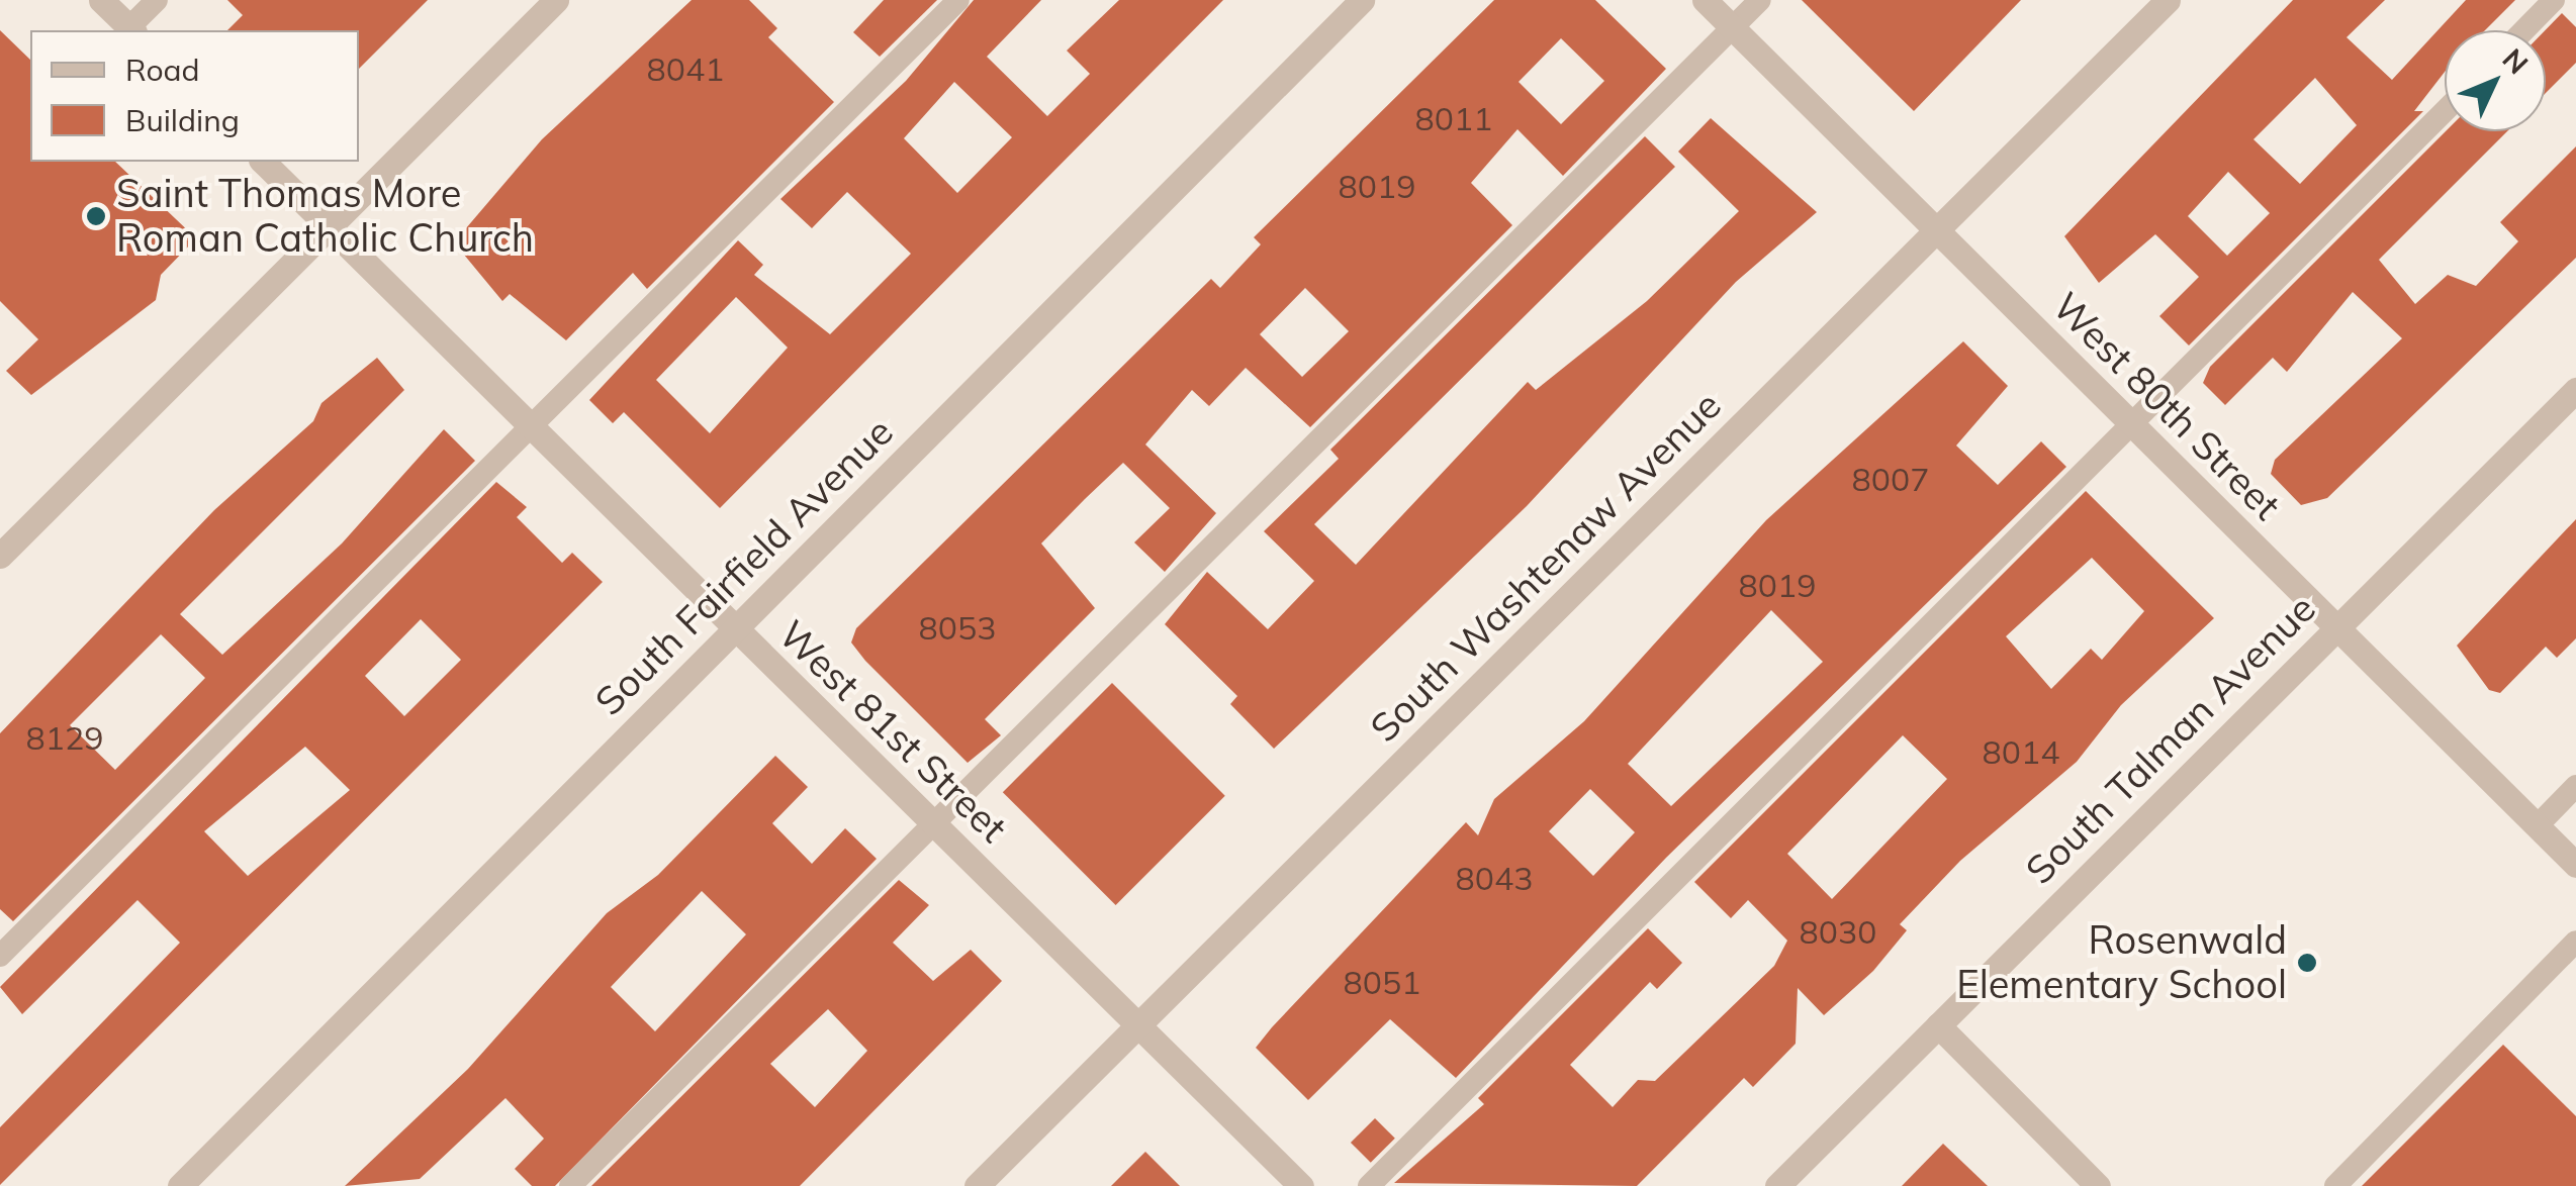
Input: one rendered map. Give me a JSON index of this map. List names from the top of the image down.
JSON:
{
  "streets": {
    "street": [
      "West 80th Street",
      "South Fairfield Avenue",
      "South Washtenaw Avenue",
      "West 81st Street",
      "South Talman Avenue"
    ]
  },
  "crossings": [
    ["West 80th Street", "South Washtenaw Avenue"],
    ["West 80th Street", "South Talman Avenue"],
    ["South Fairfield Avenue", "West 81st Street"],
    ["South Washtenaw Avenue", "West 81st Street"]
  ],
  "places": ["Saint Thomas More Roman Catholic Church", "Rosenwald Elementary School"],
  "house_numbers": [
    "8041",
    "8011",
    "8019",
    "8007",
    "8019",
    "8053",
    "8129",
    "8014",
    "8043",
    "8030",
    "8051"
  ],
  "legend": ["Road", "Building"],
  "north": "top right"
}
